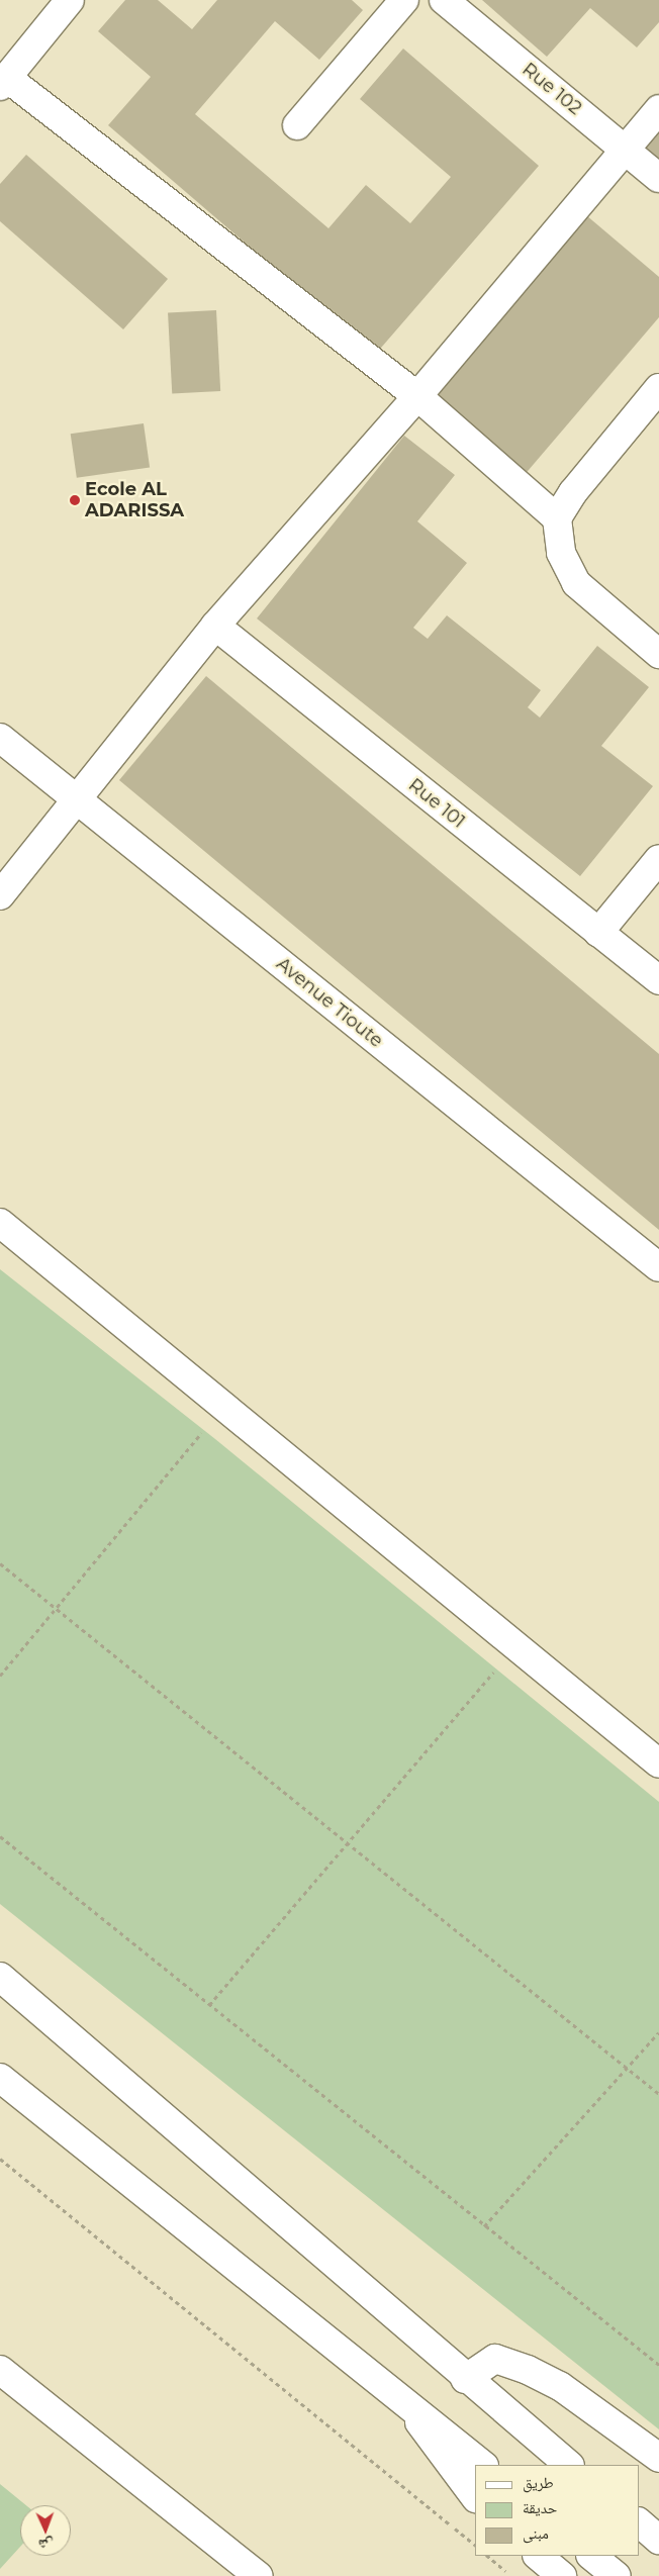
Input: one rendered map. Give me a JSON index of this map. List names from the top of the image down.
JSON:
{
  "streets": {
    "main road": ["Rue 102", "Rue 101", "Avenue Tioute"]
  },
  "places": ["Ecole AL ADARISSA"],
  "legend": ["طريق", "حديقة", "مبنى"],
  "north": "bottom"
}
